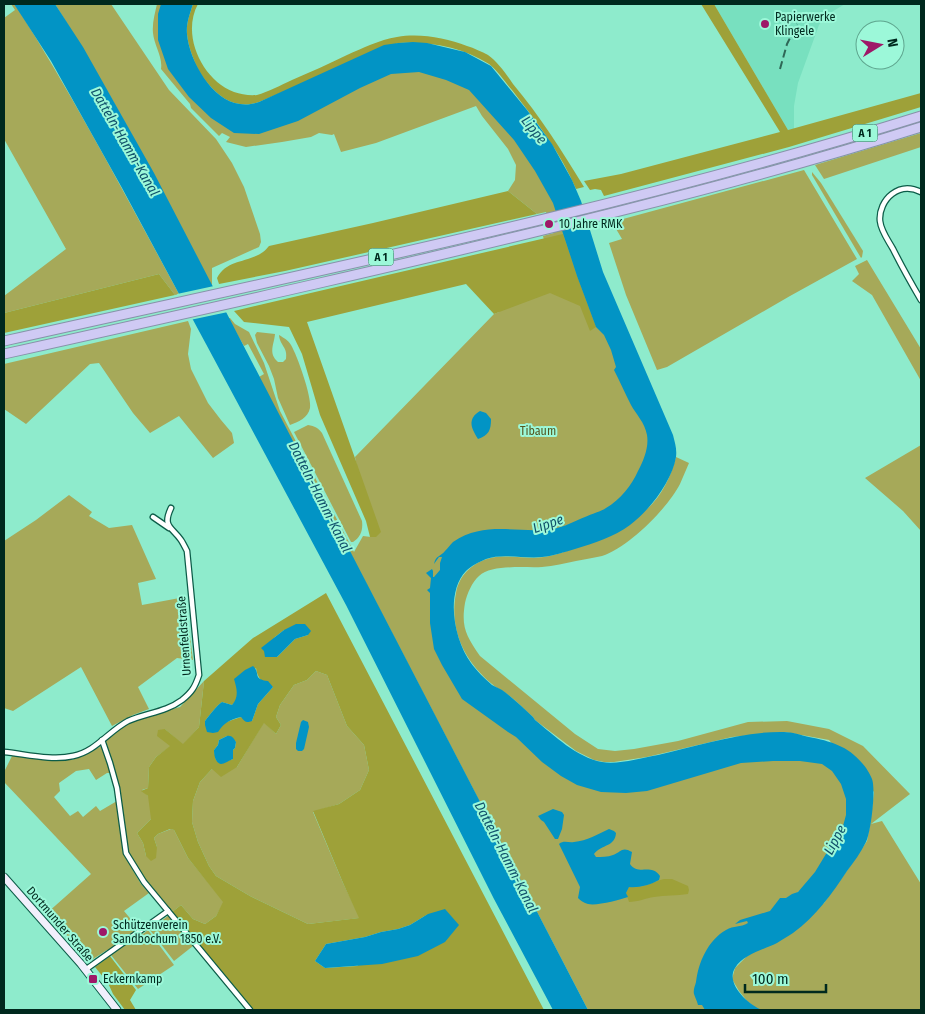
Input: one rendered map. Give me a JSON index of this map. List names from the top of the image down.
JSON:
{
  "streets": {
    "highway": ["A 1"],
    "main road": ["Dortmunder Straße"],
    "street": ["Urnenfeldstraße"]
  },
  "water": ["Lippe", "Datteln-Hamm-Kanal"],
  "parks": ["Tibaum"],
  "places": {
    "other": ["Papierwerke Klingele", "10 Jahre RMK", "Schützenverein Sandbochum 1850 e.V."],
    "transit": ["Eckernkamp"]
  },
  "scale_bar": "100 m",
  "north": "right"
}
